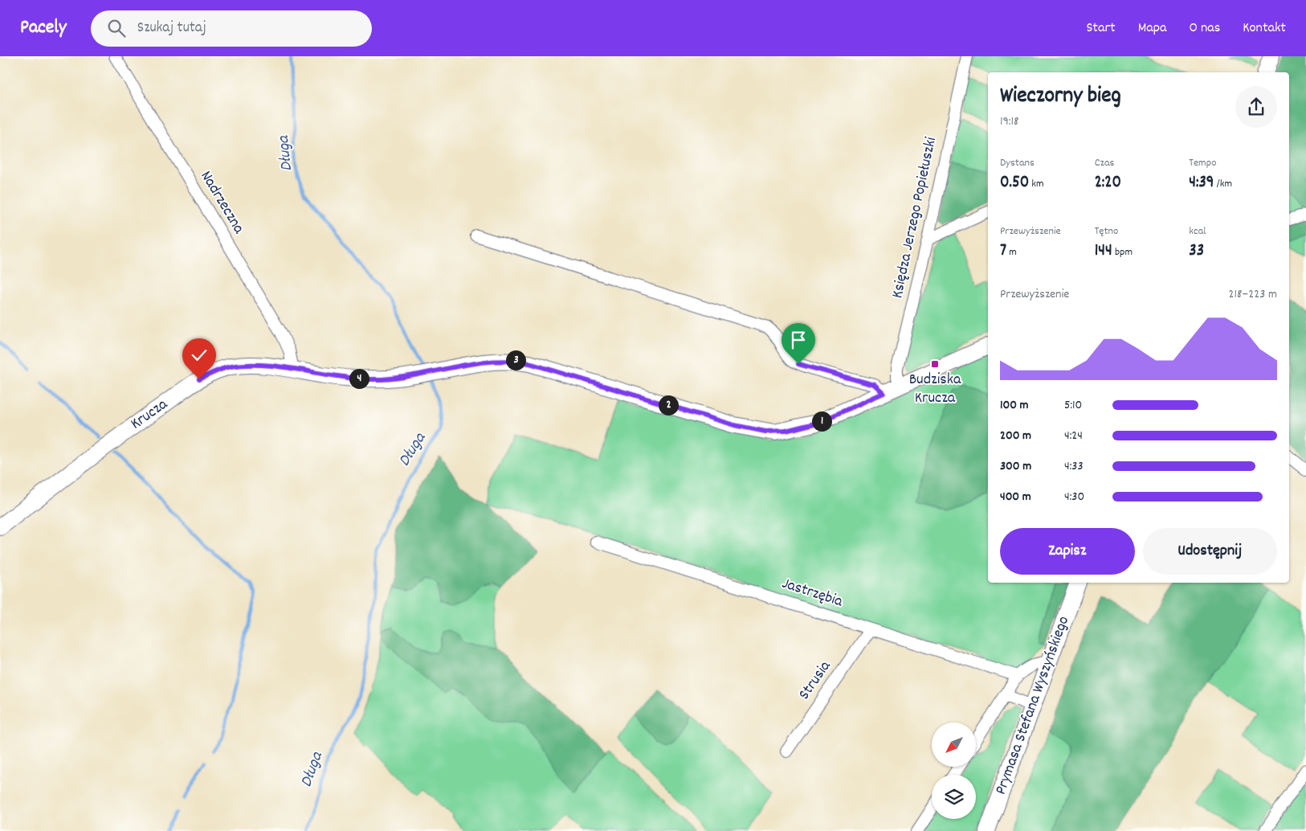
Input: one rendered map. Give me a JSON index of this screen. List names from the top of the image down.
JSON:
{
  "streets": {
    "street": [
      "Nadrzeczna",
      "Księdza Jerzego Popiełuszki",
      "Krucza",
      "Jastrzębia",
      "Strusia",
      "Prymasa Stefana Wyszyńskiego"
    ]
  },
  "crossings": [
    ["Nadrzeczna", "Krucza"],
    ["Księdza Jerzego Popiełuszki", "Krucza"],
    ["Jastrzębia", "Strusia"]
  ],
  "water": ["Długa"],
  "places": {
    "transit": ["Budziska Krucza"]
  },
  "north": "bottom left",
  "page": {
    "header": "Pacely",
    "search": "Szukaj tutaj",
    "nav": [
      "Start",
      "Mapa",
      "O nas",
      "Kontakt"
    ],
    "heading": ["Wieczorny bieg", "19:18"],
    "stats": [
      ["Dystans", "0.50 km"],
      ["Czas", "2:20"],
      ["Tempo", "4:39 /km"],
      ["Przewyższenie", "7 m"],
      ["Tętno", "144 bpm"],
      ["kcal", "33"]
    ],
    "chart": ["Przewyższenie", "218–223 m"],
    "pins": [
      "3",
      "4",
      "2",
      "1"
    ],
    "list": [
      {
        "name": "100 m",
        "note": "5:10"
      },
      {
        "name": "200 m",
        "note": "4:24"
      },
      {
        "name": "300 m",
        "note": "4:33"
      },
      {
        "name": "400 m",
        "note": "4:30"
      }
    ],
    "buttons": ["Zapisz", "Udostępnij"]
  }
}
